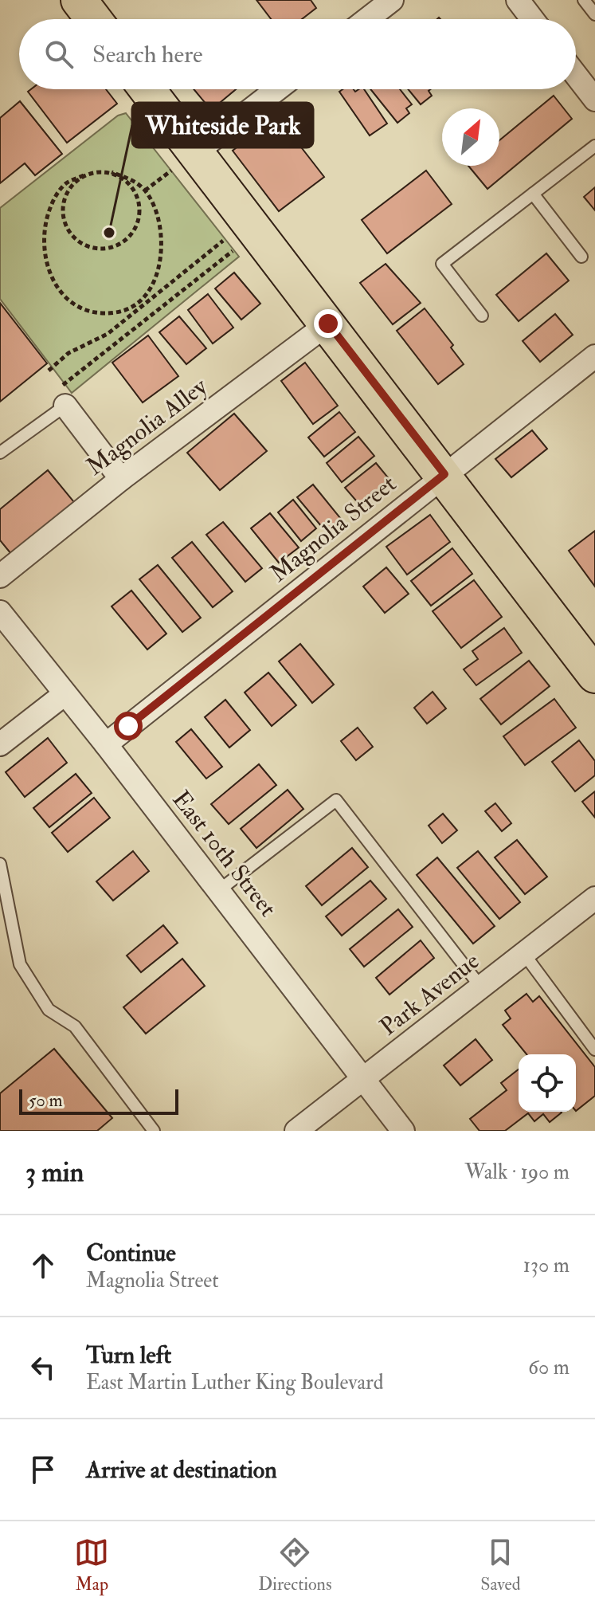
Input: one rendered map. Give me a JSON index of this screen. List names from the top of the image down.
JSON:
{
  "streets": {
    "street": [
      "Magnolia Alley",
      "Magnolia Street",
      "East 10th Street",
      "Park Avenue"
    ]
  },
  "crossings": [
    ["Magnolia Street", "East 10th Street"],
    ["East 10th Street", "Park Avenue"]
  ],
  "places": ["Whiteside Park"],
  "scale_bar": "50 m",
  "north": "top right",
  "page": {
    "search": "Search here",
    "scale": "50 m",
    "heading": ["3 min", "Walk · 190 m"],
    "list": [
      ["Continue", "Magnolia Street", "130 m"],
      ["Turn left", "East Martin Luther King Boulevard", "60 m"],
      "Arrive at destination"
    ],
    "nav": ["Map", "Directions", "Saved"]
  }
}
